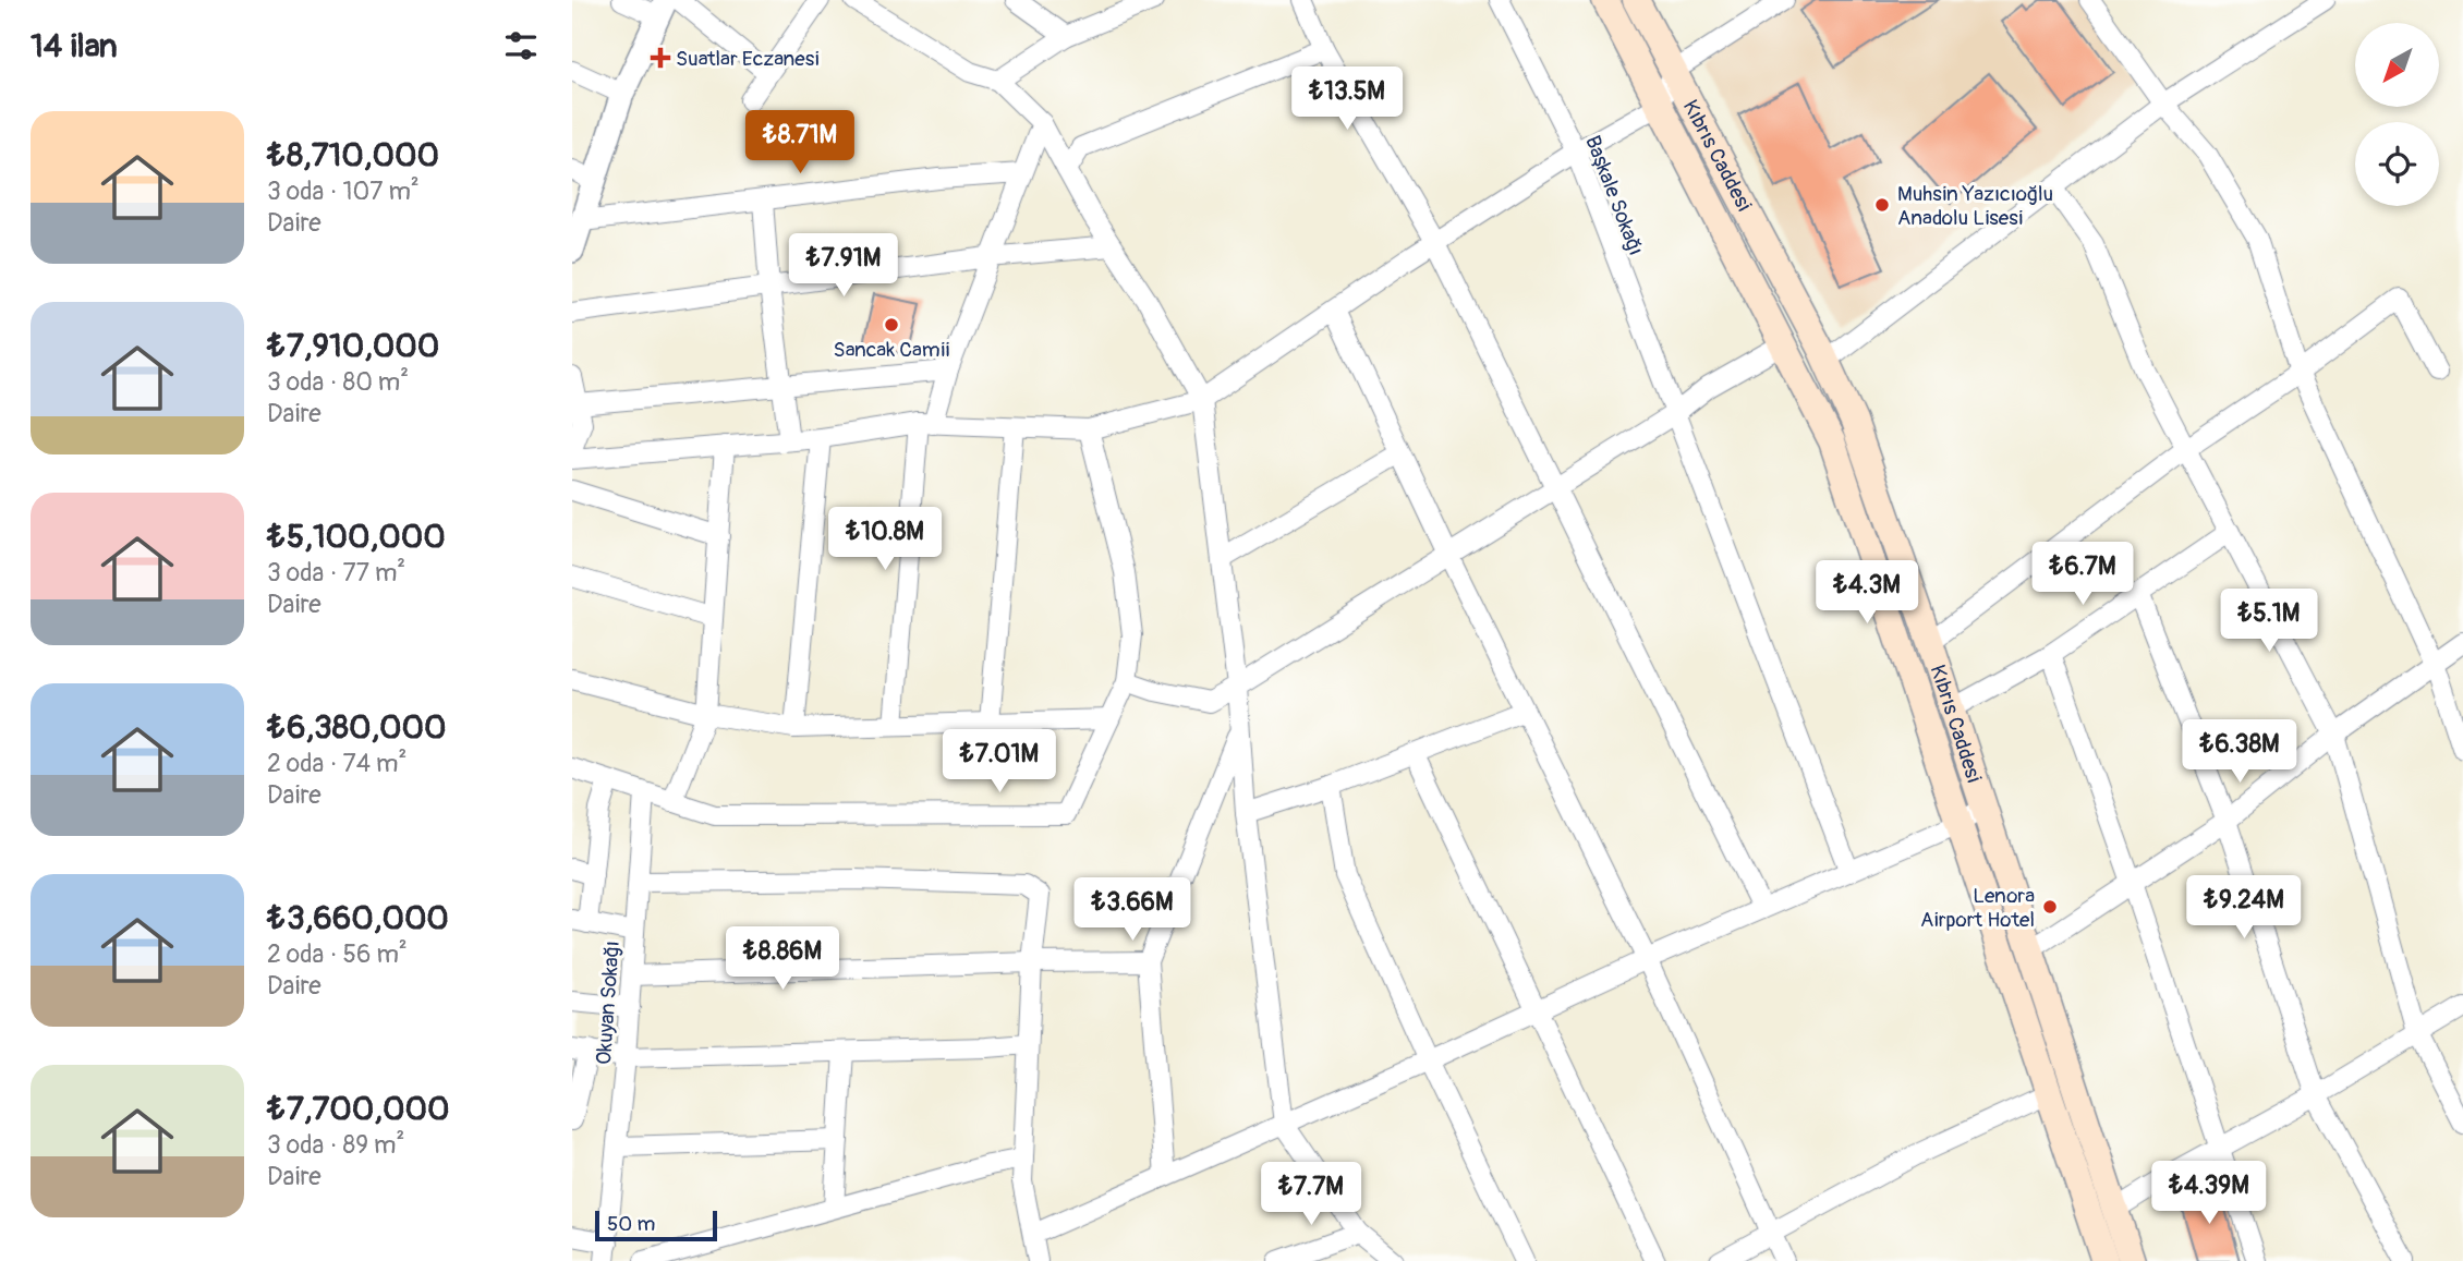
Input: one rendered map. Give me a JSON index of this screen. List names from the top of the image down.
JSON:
{
  "streets": {
    "main road": ["Kıbrıs Caddesi"],
    "street": ["Başkale Sokağı", "Okuyan Sokağı"]
  },
  "places": {
    "health": ["Suatlar Eczanesi"],
    "other": ["Muhsin Yazıcıoğlu Anadolu Lisesi", "Sancak Camii", "Lenora Airport Hotel"]
  },
  "scale_bar": "50 m",
  "north": "bottom left",
  "page": {
    "heading": "14 ilan",
    "price": [
      "₺13.5M",
      "₺8.71M",
      "₺7.91M",
      "₺10.8M",
      "₺6.7M",
      "₺4.3M",
      "₺5.1M",
      "₺6.38M",
      "₺7.01M",
      "₺9.24M",
      "₺3.66M",
      "₺8.86M",
      "₺4.39M",
      "₺7.7M"
    ],
    "list": [
      {
        "name": "₺8,710,000",
        "note": "3 oda · 107 m² · Daire"
      },
      {
        "name": "₺7,910,000",
        "note": "3 oda · 80 m² · Daire"
      },
      {
        "name": "₺5,100,000",
        "note": "3 oda · 77 m² · Daire"
      },
      {
        "name": "₺6,380,000",
        "note": "2 oda · 74 m² · Daire"
      },
      {
        "name": "₺3,660,000",
        "note": "2 oda · 56 m² · Daire"
      },
      {
        "name": "₺7,700,000",
        "note": "3 oda · 89 m² · Daire"
      }
    ],
    "scale": "50 m"
  }
}
